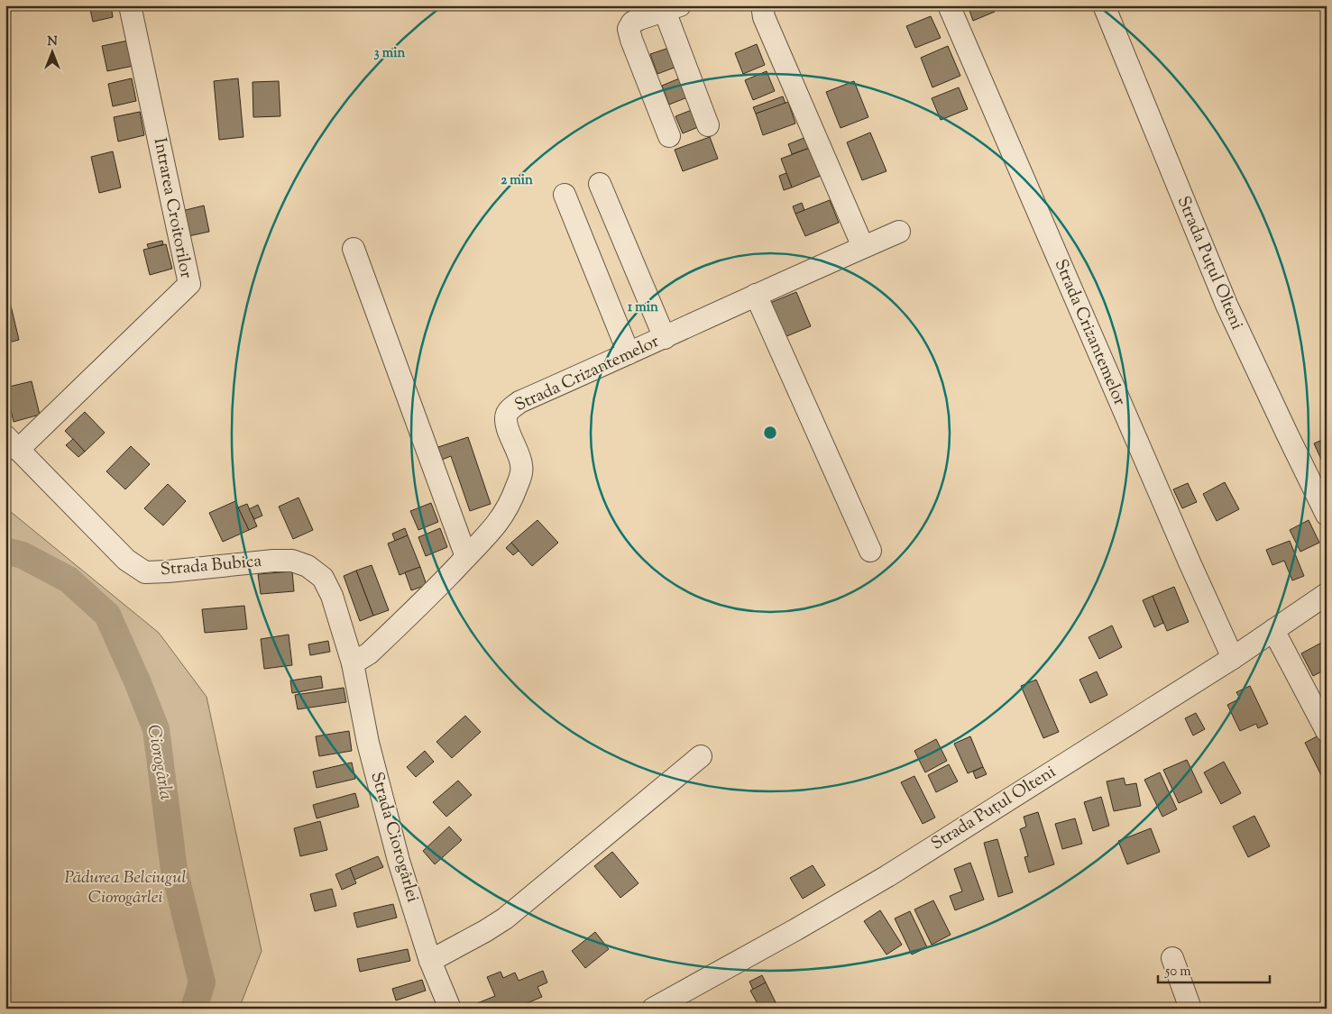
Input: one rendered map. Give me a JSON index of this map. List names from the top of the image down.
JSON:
{
  "streets": {
    "street": [
      "Intrarea Croitorilor",
      "Strada Puțul Olteni",
      "Strada Crizantemelor",
      "Strada Bubica",
      "Strada Ciorogârlei"
    ]
  },
  "crossings": [
    ["Intrarea Croitorilor", "Strada Bubica"],
    ["Strada Puțul Olteni", "Strada Crizantemelor"],
    ["Strada Crizantemelor", "Strada Bubica"],
    ["Strada Crizantemelor", "Strada Ciorogârlei"],
    ["Strada Bubica", "Strada Ciorogârlei"]
  ],
  "water": ["Ciorogârla"],
  "parks": ["Pădurea Belciugul Ciorogârlei"],
  "scale_bar": "50 m",
  "north": "top",
  "rings": ["3 min", "2 min", "1 min"]
}
